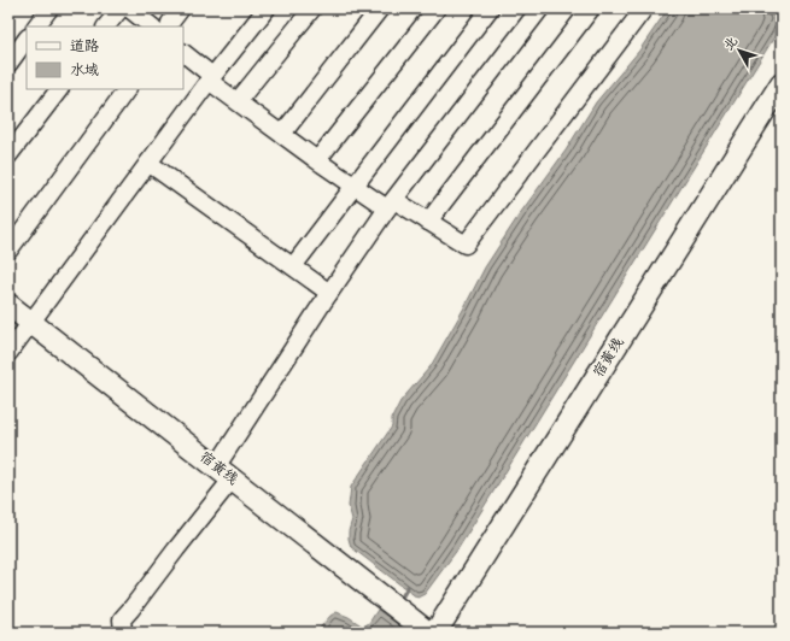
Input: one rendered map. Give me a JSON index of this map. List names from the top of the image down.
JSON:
{
  "streets": {
    "main road": ["宿黄线"]
  },
  "legend": ["道路", "水域"],
  "north": "top left"
}
